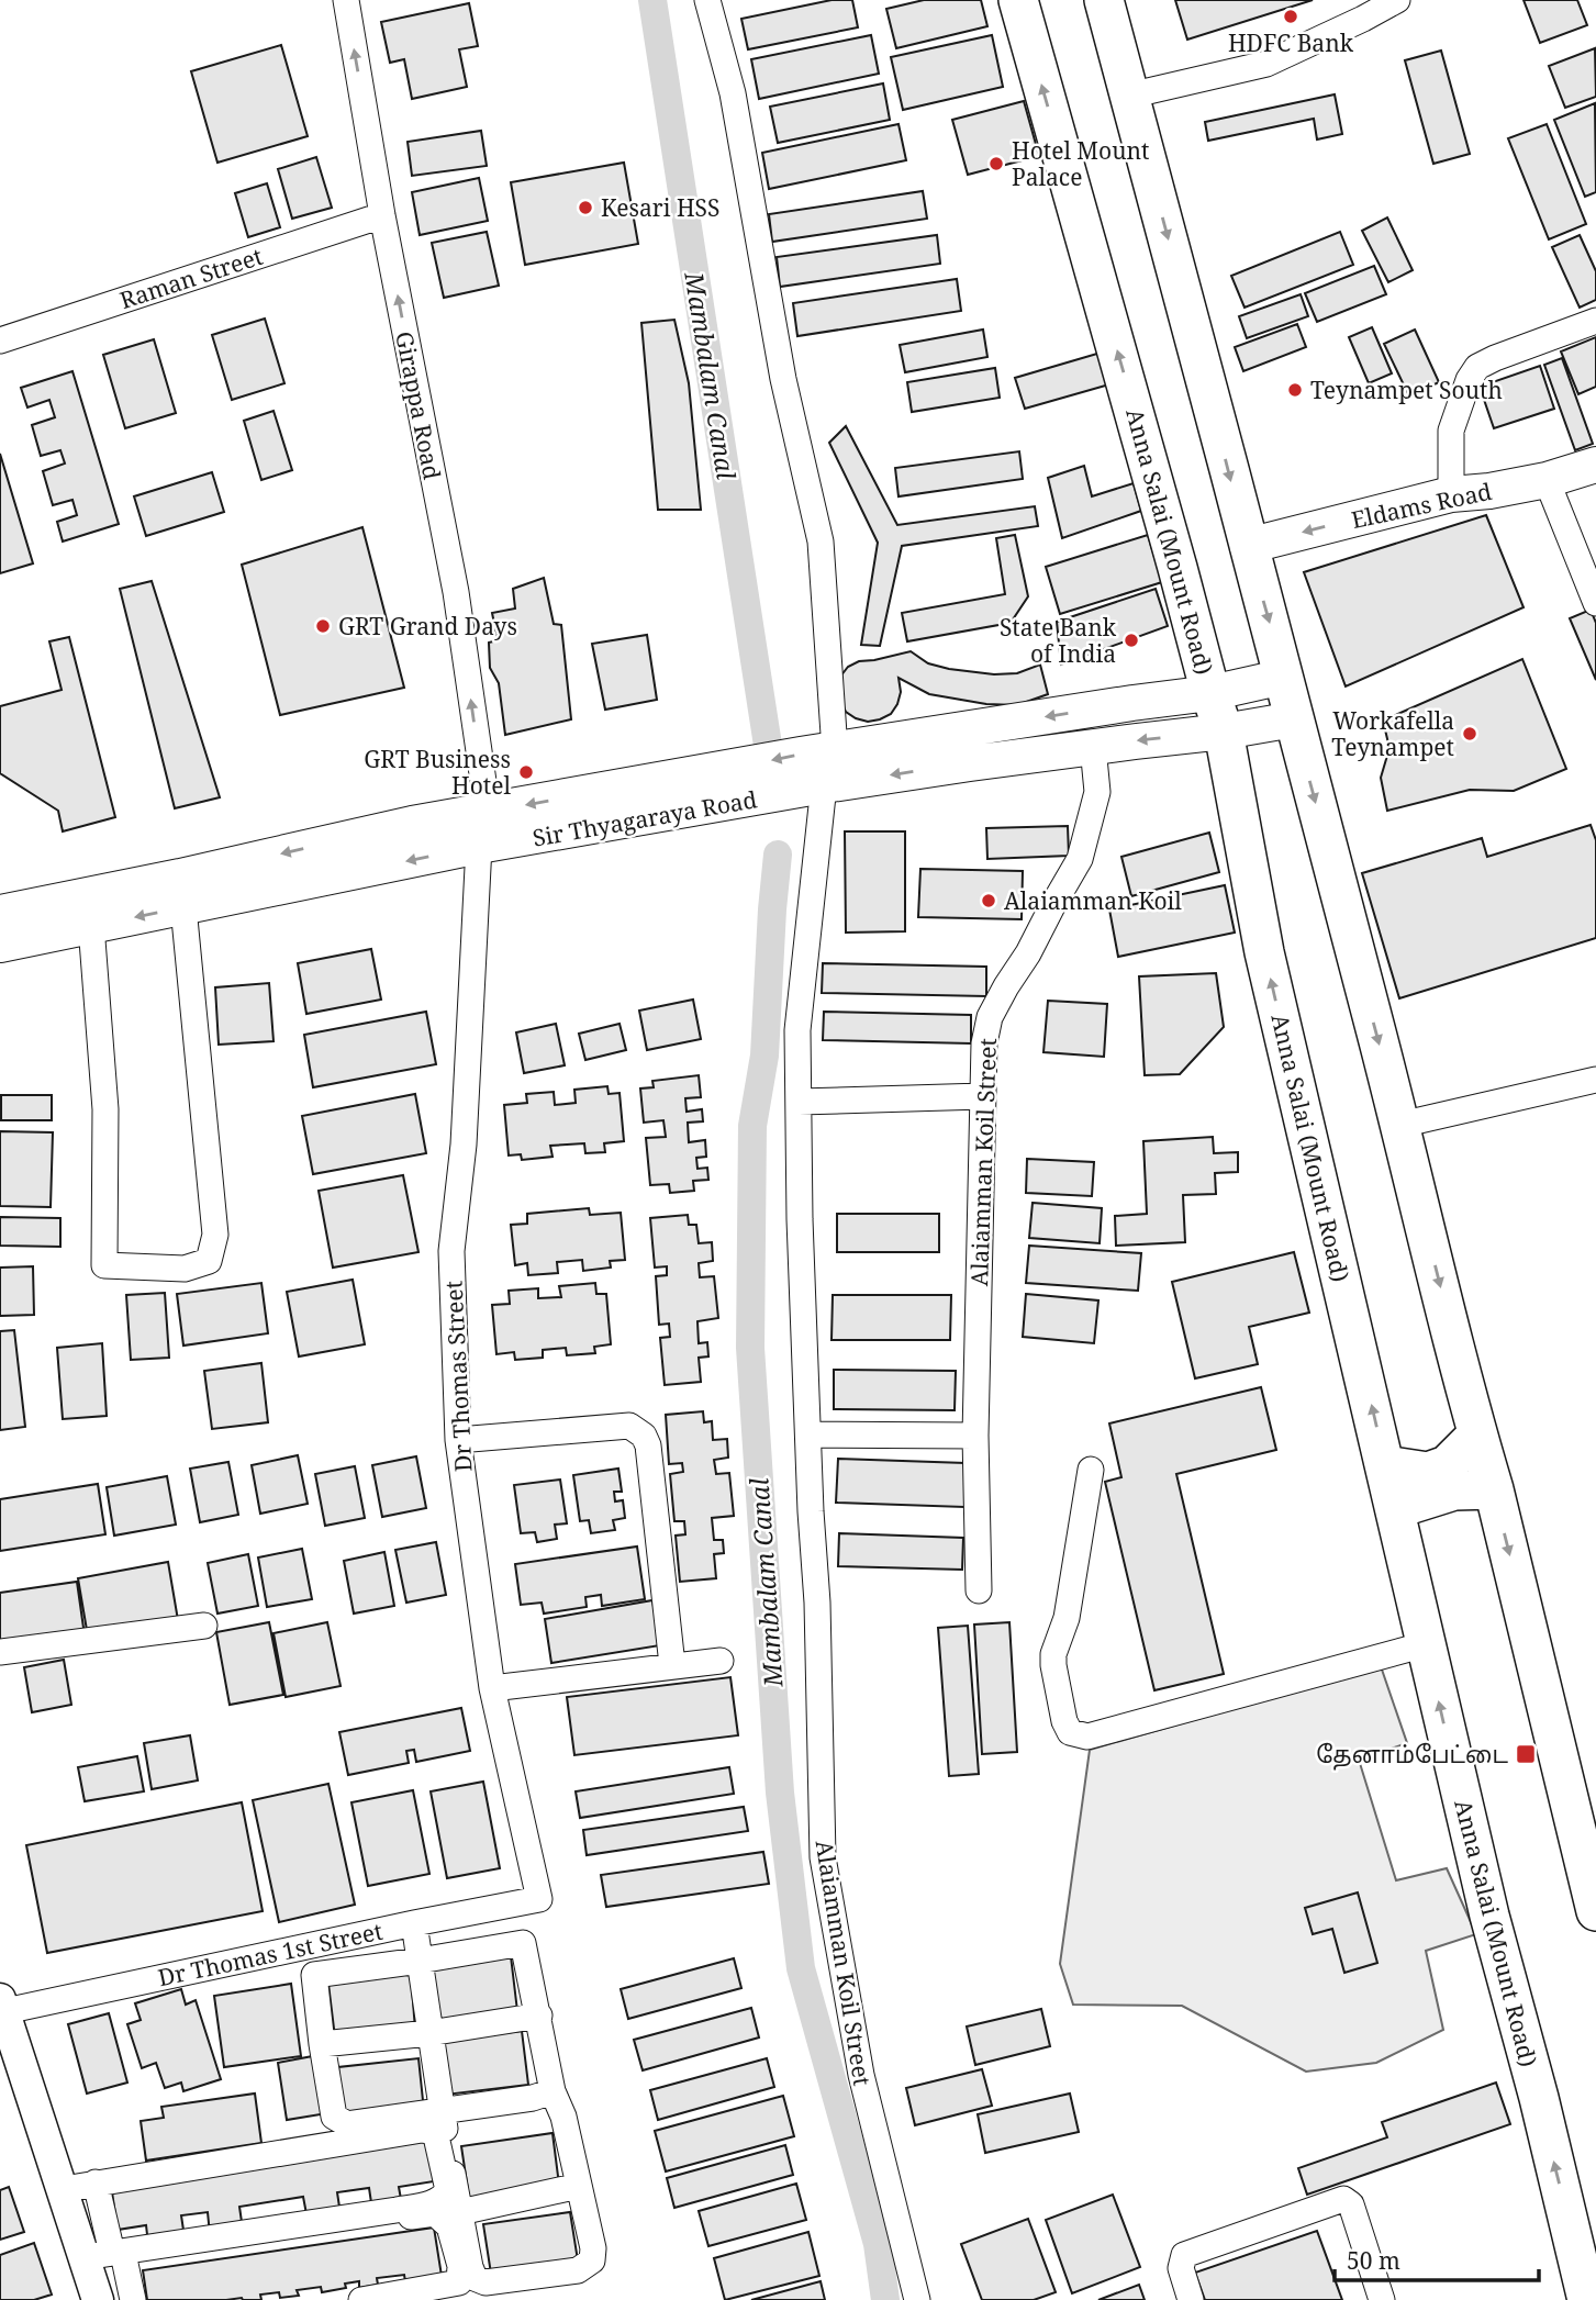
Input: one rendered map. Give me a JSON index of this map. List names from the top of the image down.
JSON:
{
  "streets": {
    "main road": ["Eldams Road", "Anna Salai (Mount Road)", "Sir Thyagaraya Road"],
    "street": [
      "Raman Street",
      "Girappa Road",
      "Alaiamman Koil Street",
      "Dr Thomas Street",
      "Dr Thomas 1st Street"
    ]
  },
  "crossings": [
    ["Raman Street", "Girappa Road"],
    ["Girappa Road", "Sir Thyagaraya Road"],
    ["Anna Salai (Mount Road)", "Sir Thyagaraya Road"],
    ["Sir Thyagaraya Road", "Alaiamman Koil Street"],
    ["Sir Thyagaraya Road", "Dr Thomas Street"],
    ["Dr Thomas Street", "Dr Thomas 1st Street"]
  ],
  "one_way": ["Girappa Road", "Eldams Road", "Sir Thyagaraya Road"],
  "water": ["Mambalam Canal"],
  "places": {
    "other": [
      "HDFC Bank",
      "Hotel Mount Palace",
      "Kesari HSS",
      "Teynampet South",
      "GRT Grand Days",
      "State Bank of India",
      "Workafella Teynampet",
      "GRT Business Hotel",
      "Alaiamman Koil"
    ],
    "transit": ["தேனாம்பேட்டை"]
  },
  "scale_bar": "50 m"
}
